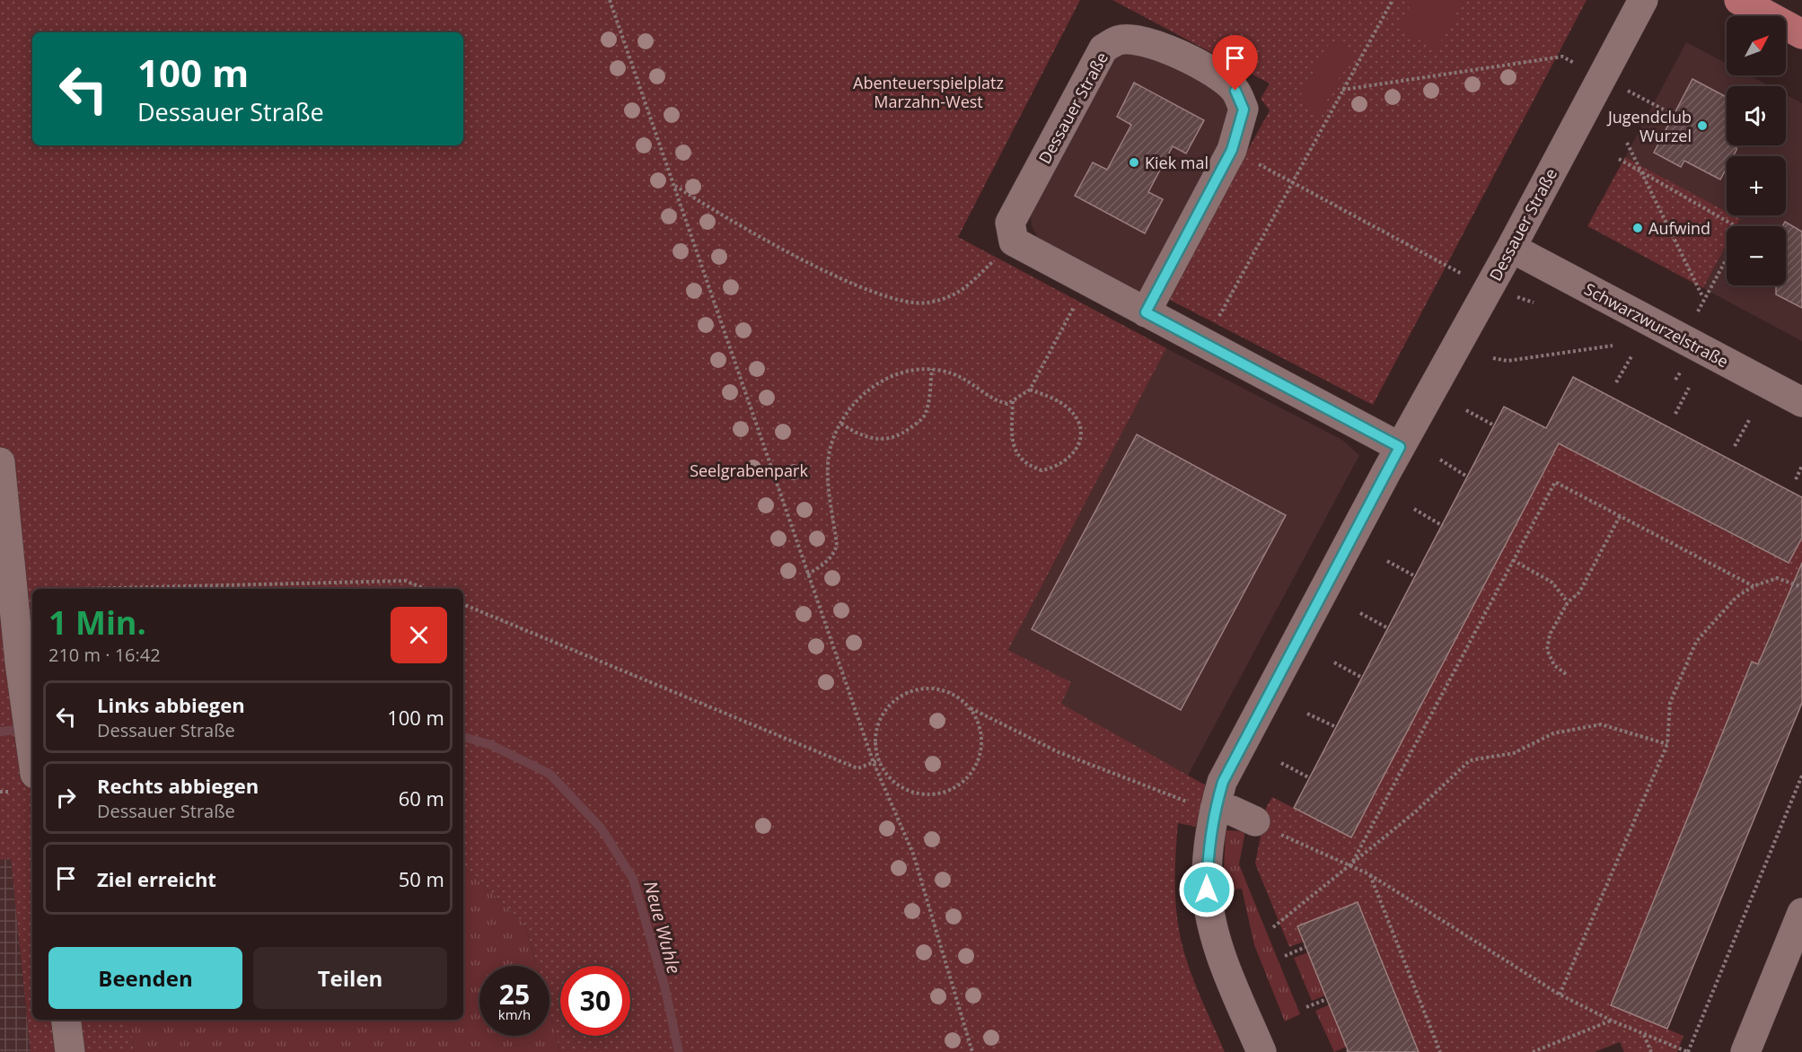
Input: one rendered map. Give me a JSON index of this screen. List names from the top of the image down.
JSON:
{
  "streets": {
    "street": ["Dessauer Straße", "Schwarzwurzelstraße"]
  },
  "crossings": [
    ["Dessauer Straße", "Schwarzwurzelstraße"]
  ],
  "water": ["Neue Wuhle"],
  "parks": ["Abenteuerspielplatz Marzahn-West", "Seelgrabenpark"],
  "places": ["Jugendclub Wurzel", "Kiek mal", "Aufwind"],
  "north": "top right",
  "page": {
    "map_buttons": ["+", "−"],
    "turn": ["100 m", "Dessauer Straße"],
    "heading": ["1 Min.", "210 m · 16:42"],
    "list": [
      {
        "name": "Links abbiegen",
        "note": "Dessauer Straße",
        "value": "100 m"
      },
      {
        "name": "Rechts abbiegen",
        "note": "Dessauer Straße",
        "value": "60 m"
      },
      {
        "name": "Ziel erreicht",
        "value": "50 m"
      }
    ],
    "buttons": ["Beenden", "Teilen"],
    "speed": "25 km/h",
    "limit": "30"
  }
}
